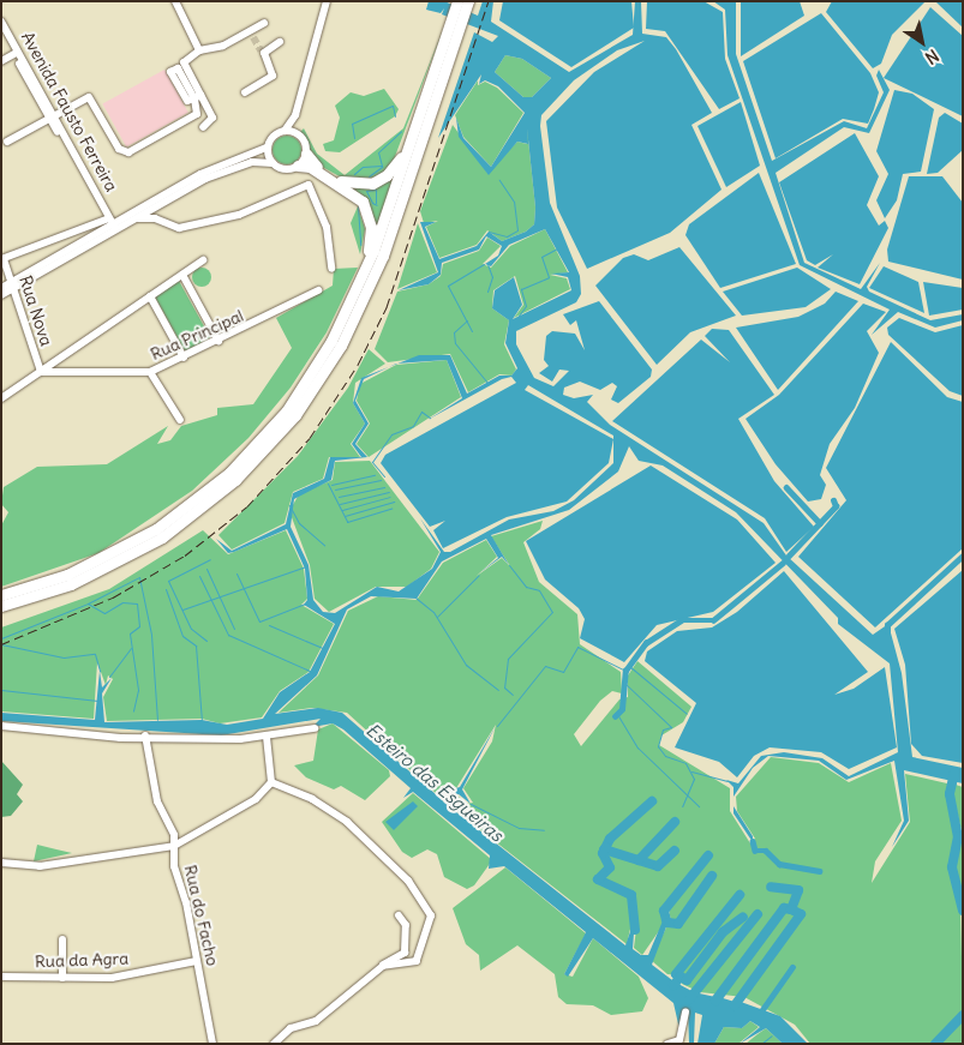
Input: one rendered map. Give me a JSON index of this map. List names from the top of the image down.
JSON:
{
  "streets": {
    "street": [
      "Avenida Fausto Ferreira",
      "Rua Nova",
      "Rua Principal",
      "Rua do Facho",
      "Rua da Agra"
    ]
  },
  "crossings": [
    ["Rua Nova", "Rua Principal"],
    ["Rua do Facho", "Rua da Agra"]
  ],
  "water": ["Esteiro das Esgueiras"],
  "north": "bottom right"
}
